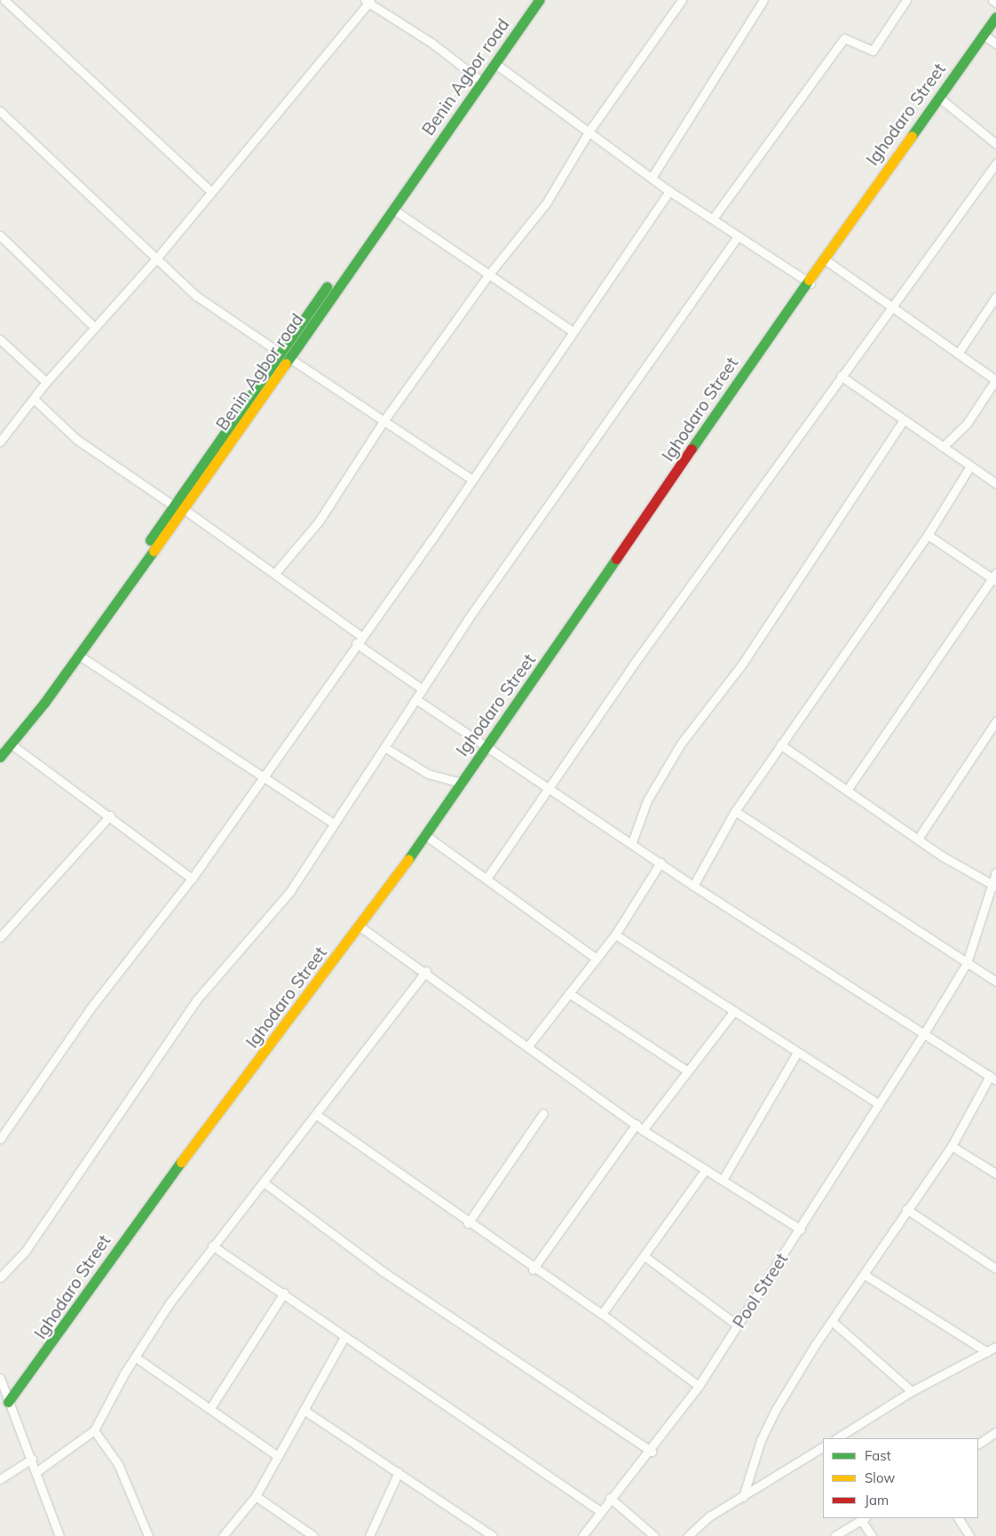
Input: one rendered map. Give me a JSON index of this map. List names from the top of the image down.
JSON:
{
  "streets": {
    "main road": ["Benin Agbor road", "Ighodaro Street"],
    "street": ["Pool Street"]
  },
  "legend": ["Fast", "Slow", "Jam"]
}
